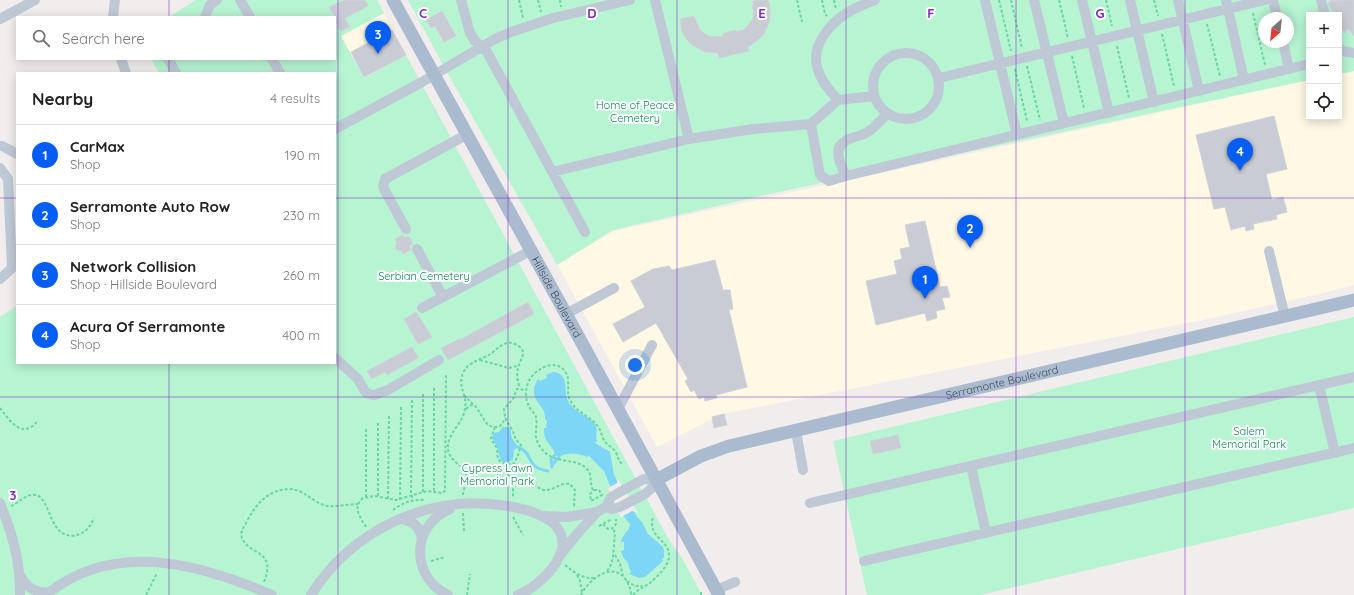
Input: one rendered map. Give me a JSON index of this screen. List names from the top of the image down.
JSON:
{
  "streets": {
    "main road": ["Hillside Boulevard", "Serramonte Boulevard"]
  },
  "crossings": [
    ["Hillside Boulevard", "Serramonte Boulevard"]
  ],
  "parks": [
    "Home of Peace Cemetery",
    "Serbian Cemetery",
    "Salem Memorial Park",
    "Cypress Lawn Memorial Park"
  ],
  "north": "bottom left",
  "page": {
    "map_buttons": ["+", "−"],
    "search": "Search here",
    "pins": [
      "3",
      "4",
      "2",
      "1"
    ],
    "heading": ["Nearby", "4 results"],
    "list": [
      {
        "mark": "1",
        "name": "CarMax",
        "note": "Shop",
        "value": "190 m"
      },
      {
        "mark": "2",
        "name": "Serramonte Auto Row",
        "note": "Shop",
        "value": "230 m"
      },
      {
        "mark": "3",
        "name": "Network Collision",
        "note": "Shop · Hillside Boulevard",
        "value": "260 m"
      },
      {
        "mark": "4",
        "name": "Acura Of Serramonte",
        "note": "Shop",
        "value": "400 m"
      }
    ]
  },
  "grid": {
    "columns": [
      "C",
      "D",
      "E",
      "F",
      "G"
    ],
    "rows": ["3"]
  }
}
